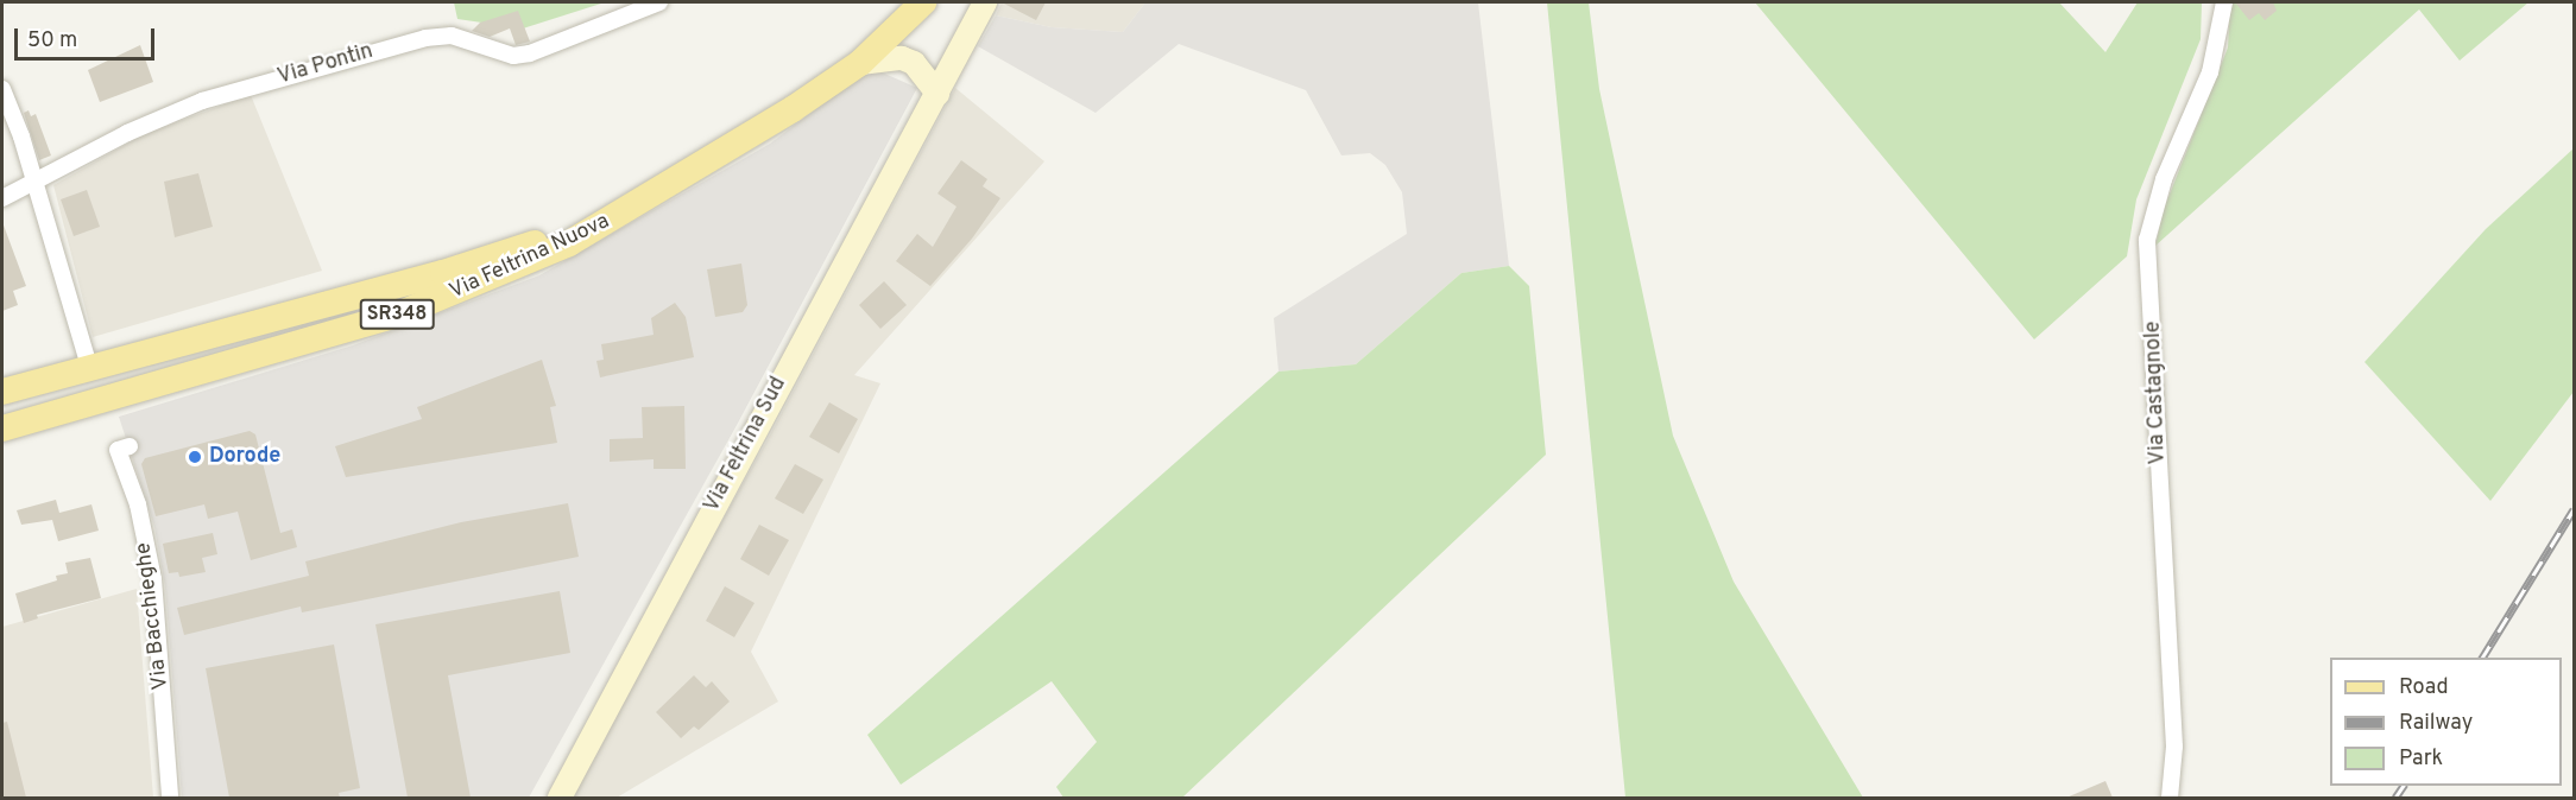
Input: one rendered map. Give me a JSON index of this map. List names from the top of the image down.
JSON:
{
  "streets": {
    "main road": ["Via Feltrina Nuova", "SR348", "Via Feltrina Sud"],
    "street": ["Via Pontin", "Via Castagnole", "Via Bacchieghe"]
  },
  "places": ["Dorode"],
  "legend": ["Road", "Railway", "Park"],
  "scale_bar": "50 m"
}
